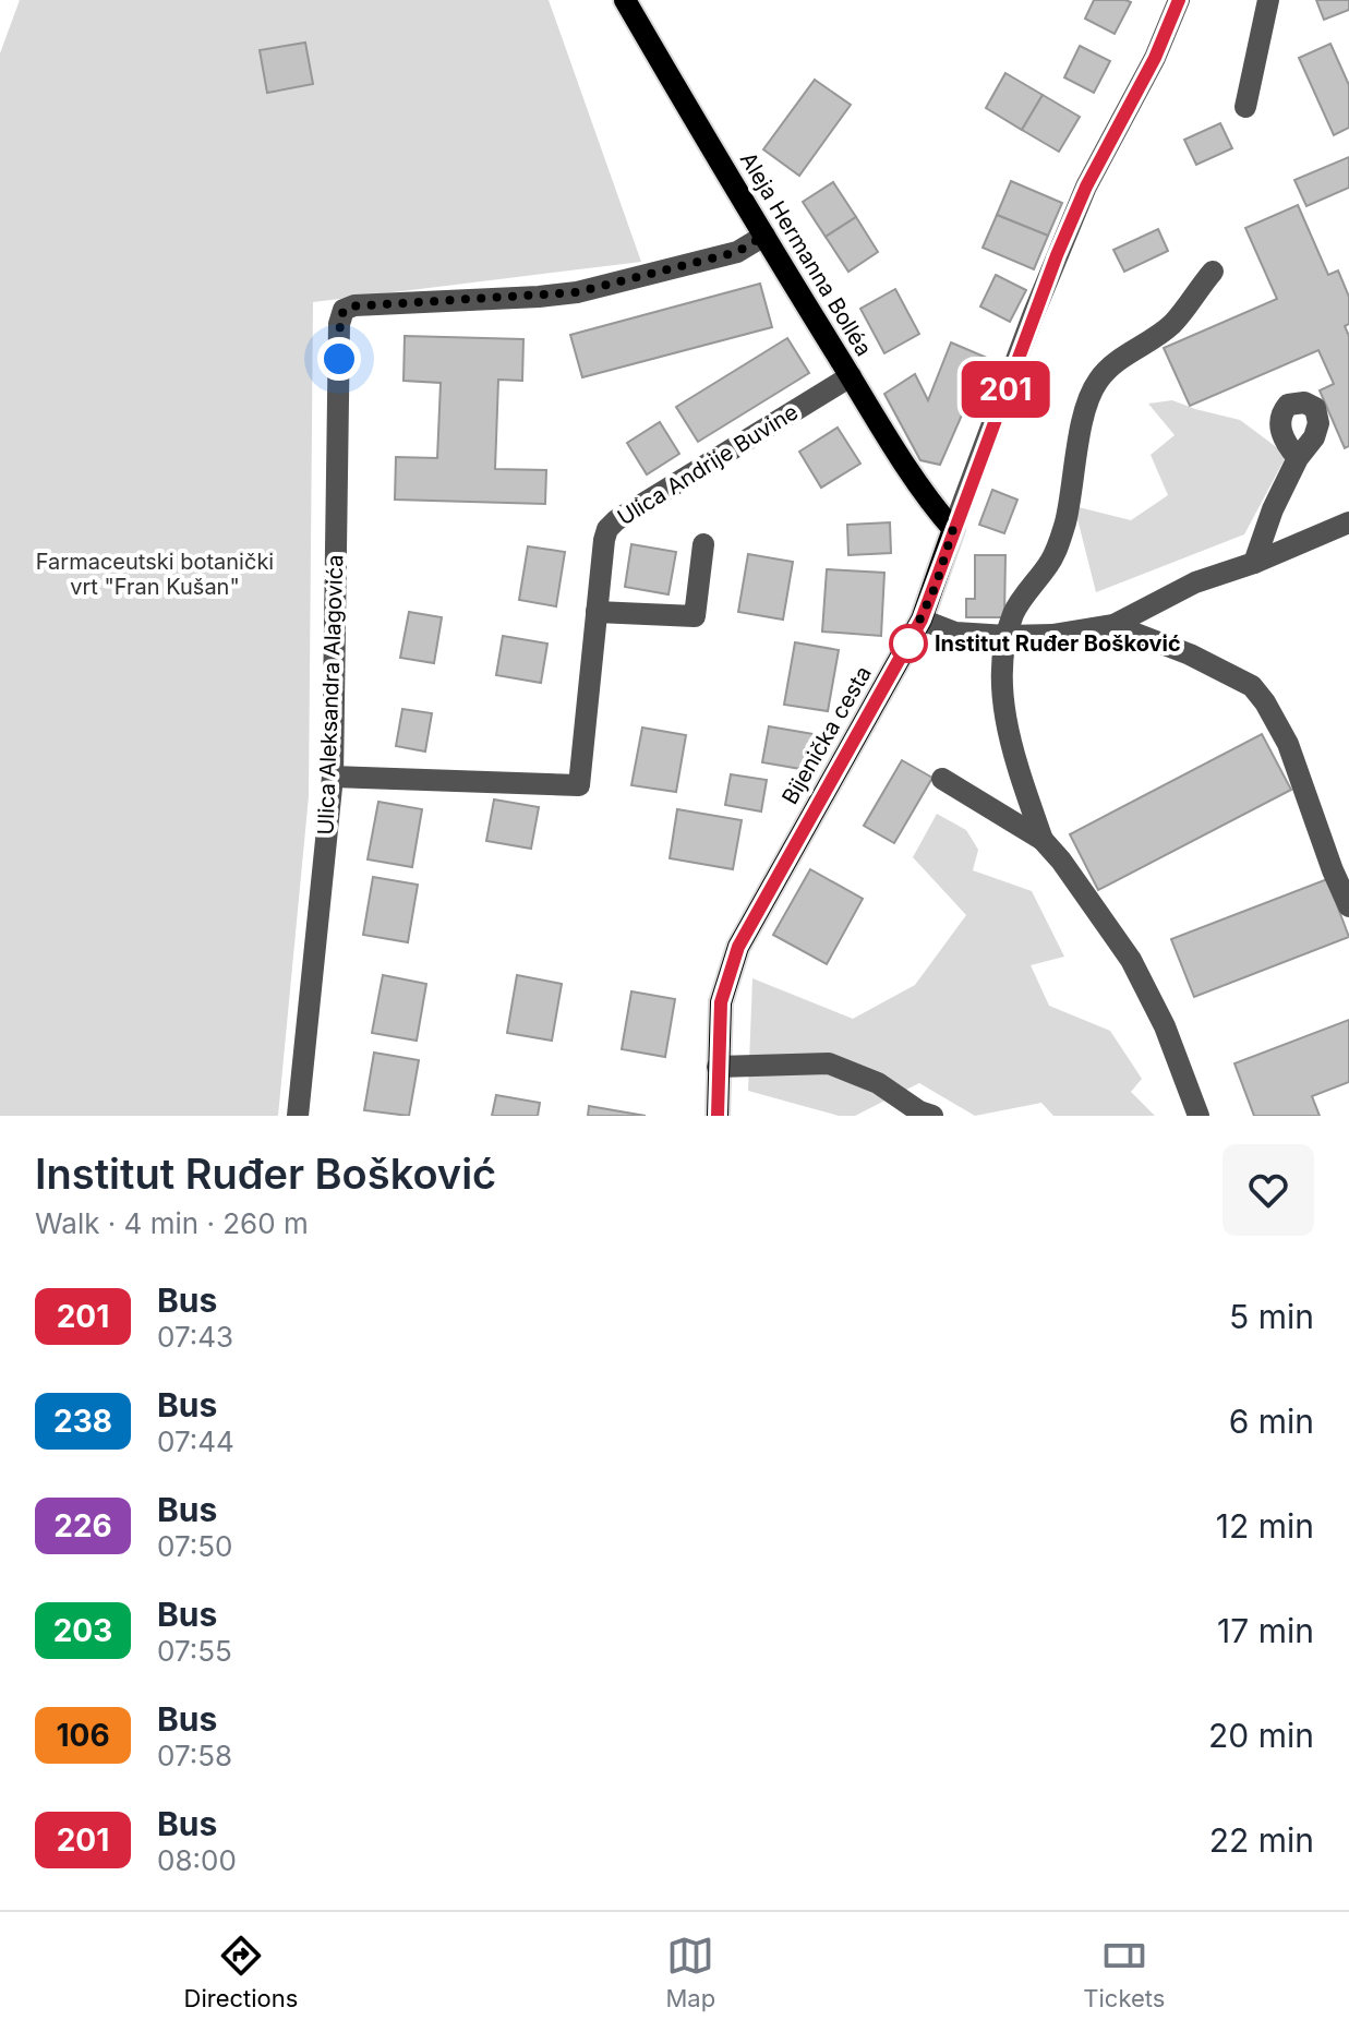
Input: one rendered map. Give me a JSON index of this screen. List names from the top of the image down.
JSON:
{
  "streets": {
    "main road": ["Aleja Hermanna Bolléa", "Bijenička cesta"],
    "street": ["Ulica Andrije Buvine", "Ulica Aleksandra Alagovića"]
  },
  "crossings": [
    ["Aleja Hermanna Bolléa", "Ulica Andrije Buvine"],
    ["Aleja Hermanna Bolléa", "Ulica Aleksandra Alagovića"],
    ["Aleja Hermanna Bolléa", "Bijenička cesta"],
    ["Ulica Andrije Buvine", "Ulica Aleksandra Alagovića"]
  ],
  "parks": ["Farmaceutski botanički vrt \"Fran Kušan\""],
  "places": ["Institut Ruđer Bošković"],
  "lines": ["bus line 201"],
  "page": {
    "on_map": "201",
    "heading": ["Institut Ruđer Bošković", "Walk · 4 min · 260 m"],
    "list": [
      {
        "mark": "201",
        "name": "Bus",
        "note": "07:43",
        "value": "5 min"
      },
      {
        "mark": "238",
        "name": "Bus",
        "note": "07:44",
        "value": "6 min"
      },
      {
        "mark": "226",
        "name": "Bus",
        "note": "07:50",
        "value": "12 min"
      },
      {
        "mark": "203",
        "name": "Bus",
        "note": "07:55",
        "value": "17 min"
      },
      {
        "mark": "106",
        "name": "Bus",
        "note": "07:58",
        "value": "20 min"
      },
      {
        "mark": "201",
        "name": "Bus",
        "note": "08:00",
        "value": "22 min"
      }
    ],
    "tabs": ["Directions", "Map", "Tickets"]
  }
}
